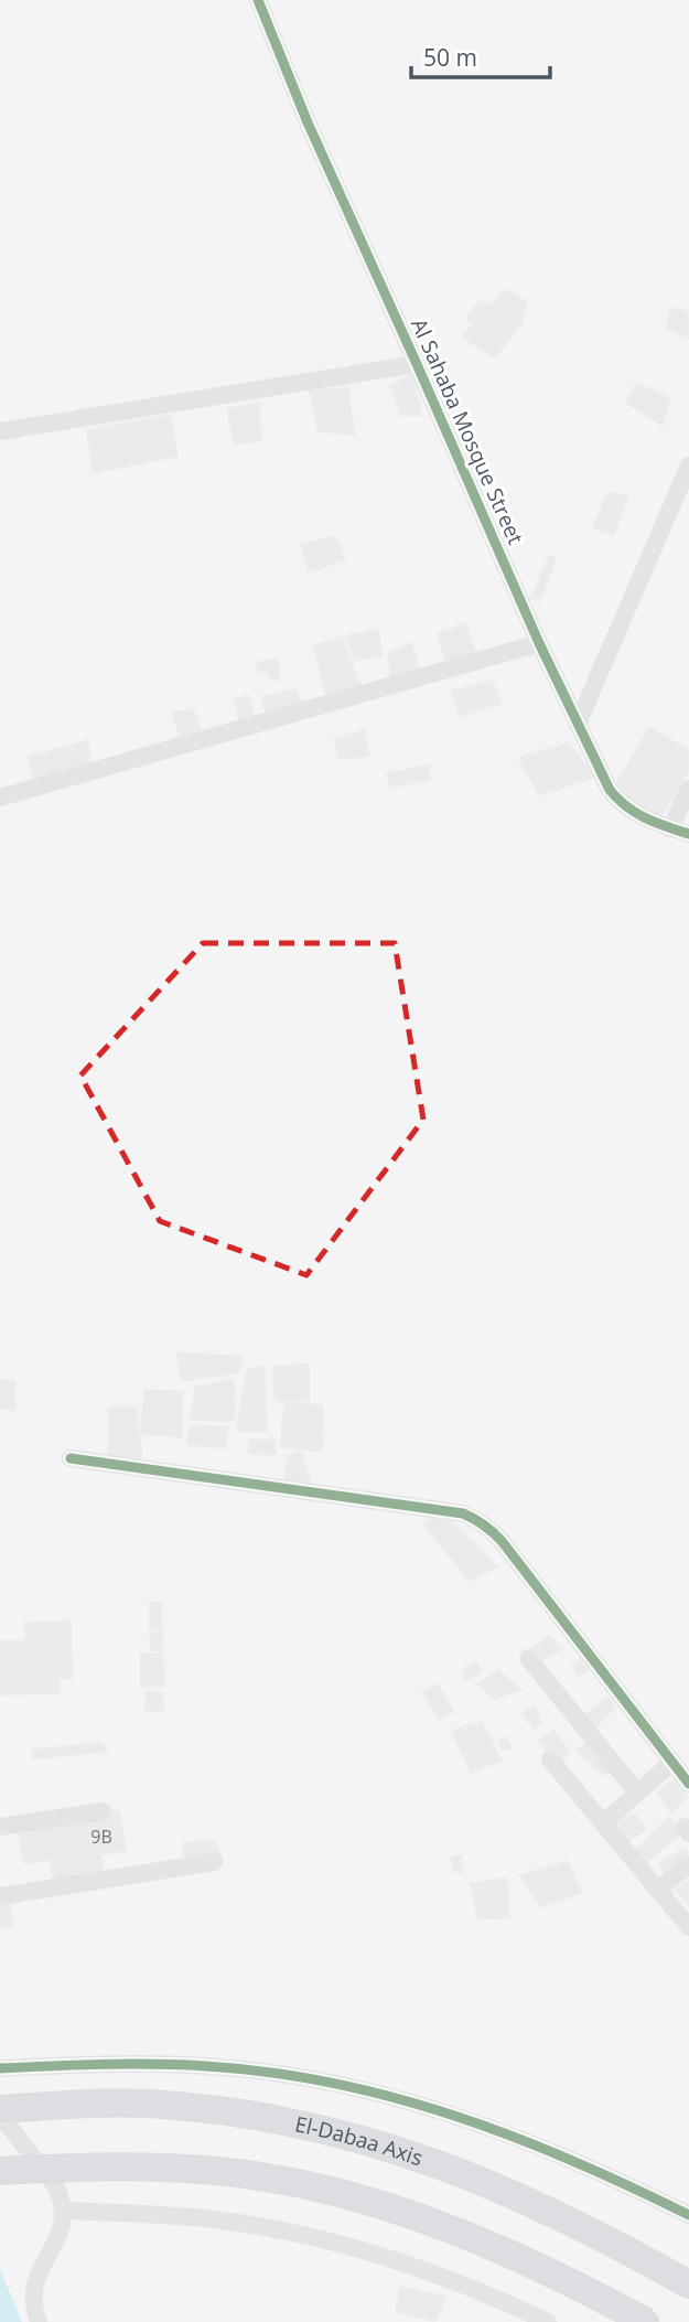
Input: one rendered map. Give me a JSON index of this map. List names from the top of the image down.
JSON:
{
  "streets": {
    "highway": ["El-Dabaa Axis"],
    "street": ["Al Sahaba Mosque Street"]
  },
  "house_numbers": ["9B"],
  "scale_bar": "50 m"
}
